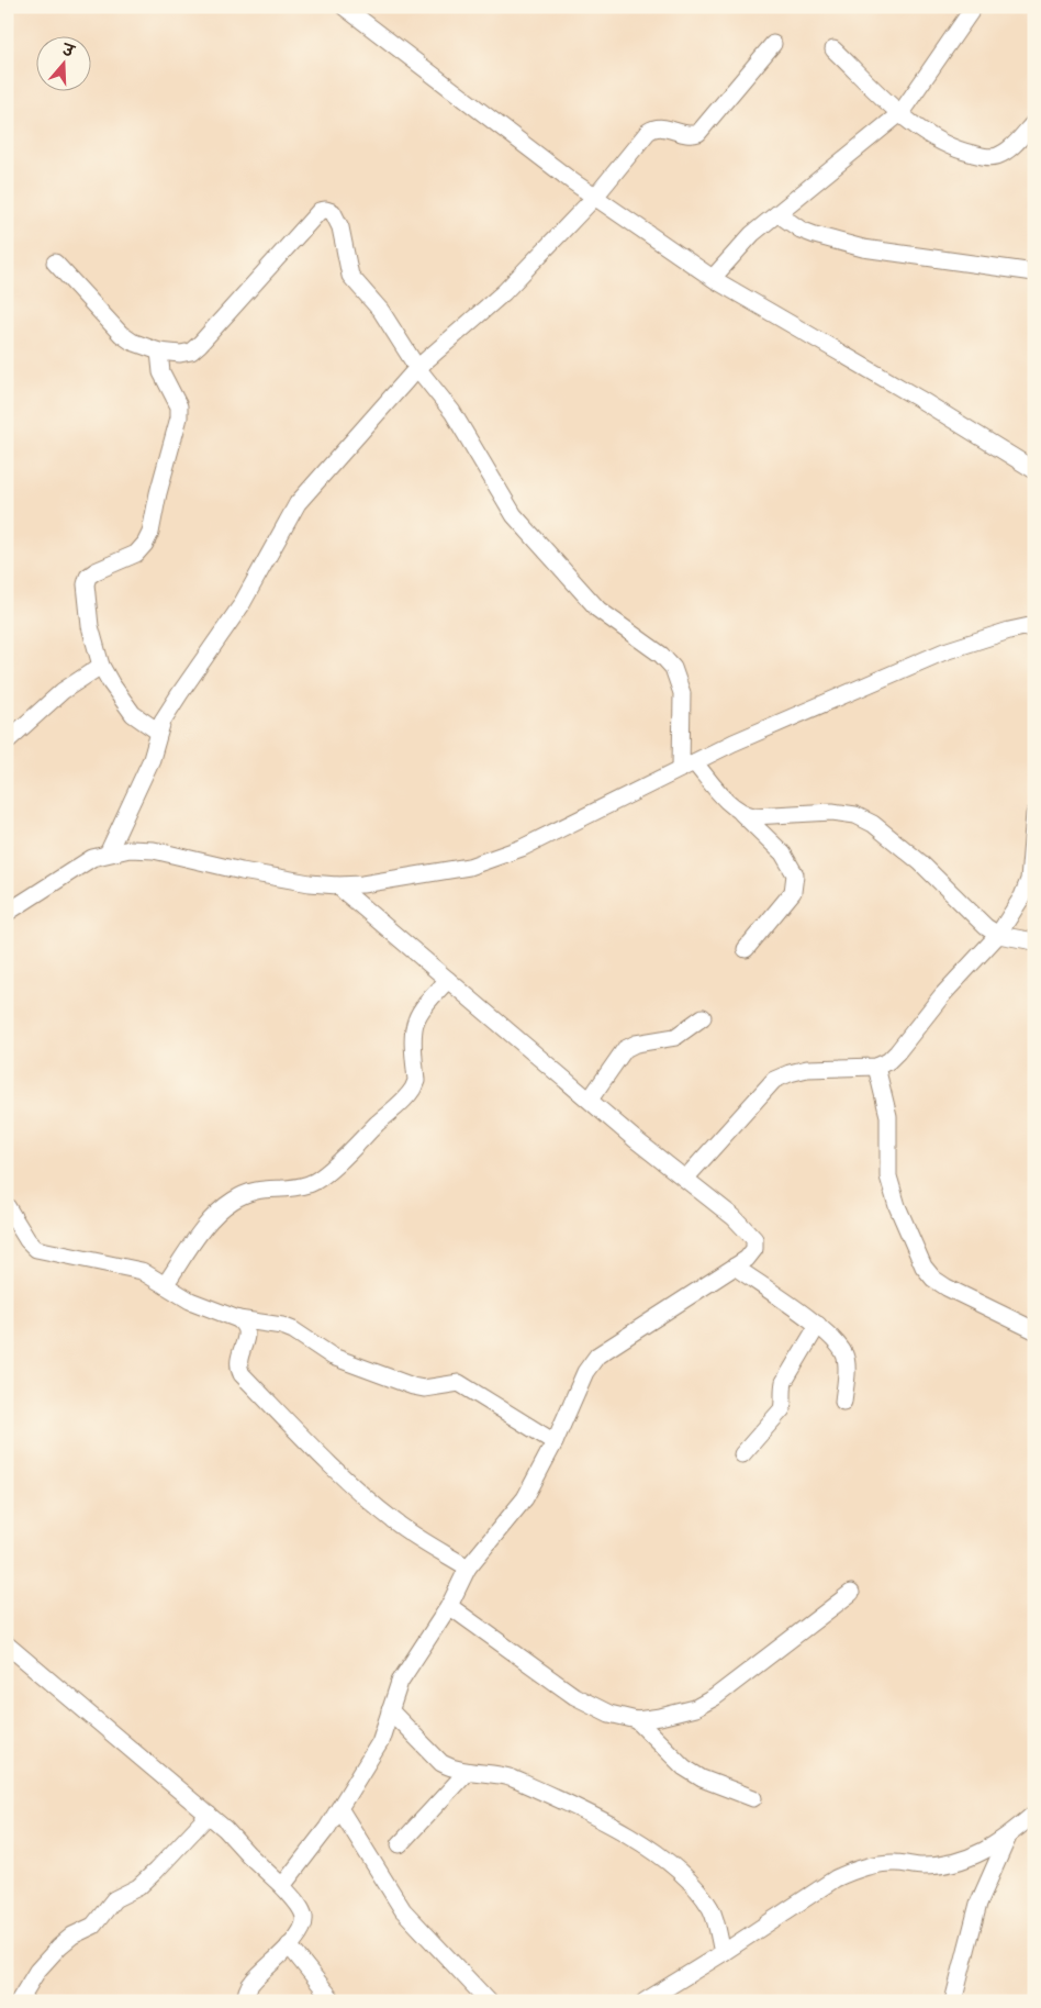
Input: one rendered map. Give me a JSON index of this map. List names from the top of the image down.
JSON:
{
  "north": "top"
}
